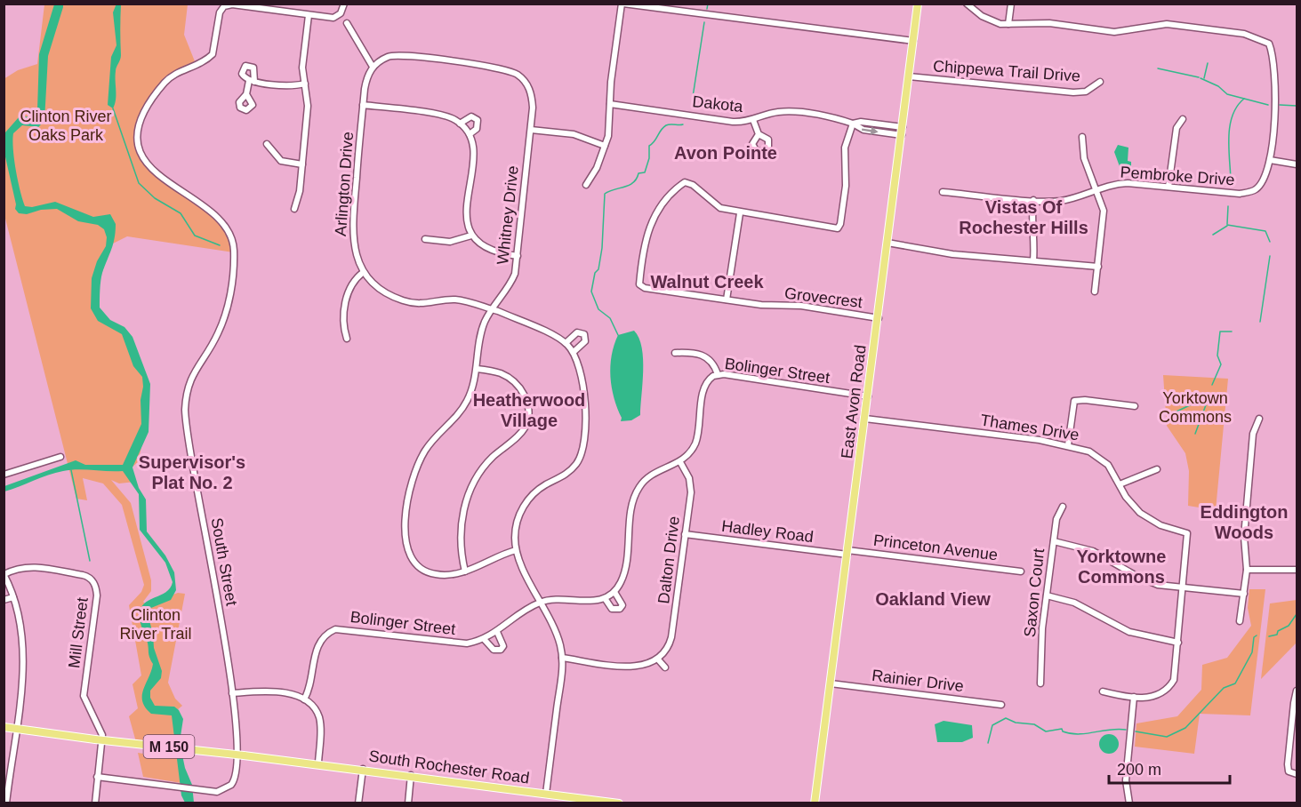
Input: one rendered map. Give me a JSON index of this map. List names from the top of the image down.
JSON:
{
  "streets": {
    "main road": ["East Avon Road", "M 150", "South Rochester Road"],
    "street": [
      "Chippewa Trail Drive",
      "Dakota",
      "Pembroke Drive",
      "Arlington Drive",
      "Whitney Drive",
      "Grovecrest",
      "Bolinger Street",
      "Thames Drive",
      "Hadley Road",
      "Princeton Avenue",
      "Dalton Drive",
      "South Street",
      "Saxon Court",
      "Mill Street",
      "Rainier Drive"
    ]
  },
  "crossings": [
    ["Chippewa Trail Drive", "East Avon Road"],
    ["Dakota", "East Avon Road"],
    ["Arlington Drive", "Whitney Drive"],
    ["Arlington Drive", "Bolinger Street"],
    ["Arlington Drive", "South Rochester Road"],
    ["Grovecrest", "East Avon Road"],
    ["Bolinger Street", "East Avon Road"],
    ["Bolinger Street", "Dalton Drive"],
    ["East Avon Road", "Thames Drive"],
    ["East Avon Road", "Hadley Road"],
    ["East Avon Road", "Princeton Avenue"],
    ["East Avon Road", "Rainier Drive"],
    ["Hadley Road", "Princeton Avenue"],
    ["Hadley Road", "Dalton Drive"],
    ["South Street", "Mill Street"],
    ["M 150", "South Rochester Road"]
  ],
  "districts": [
    "Avon Pointe",
    "Vistas Of Rochester Hills",
    "Walnut Creek",
    "Heatherwood Village",
    "Supervisor's Plat No. 2",
    "Eddington Woods",
    "Yorktowne Commons",
    "Oakland View"
  ],
  "parks": ["Clinton River Oaks Park", "Yorktown Commons", "Clinton River Trail"],
  "scale_bar": "200 m"
}
